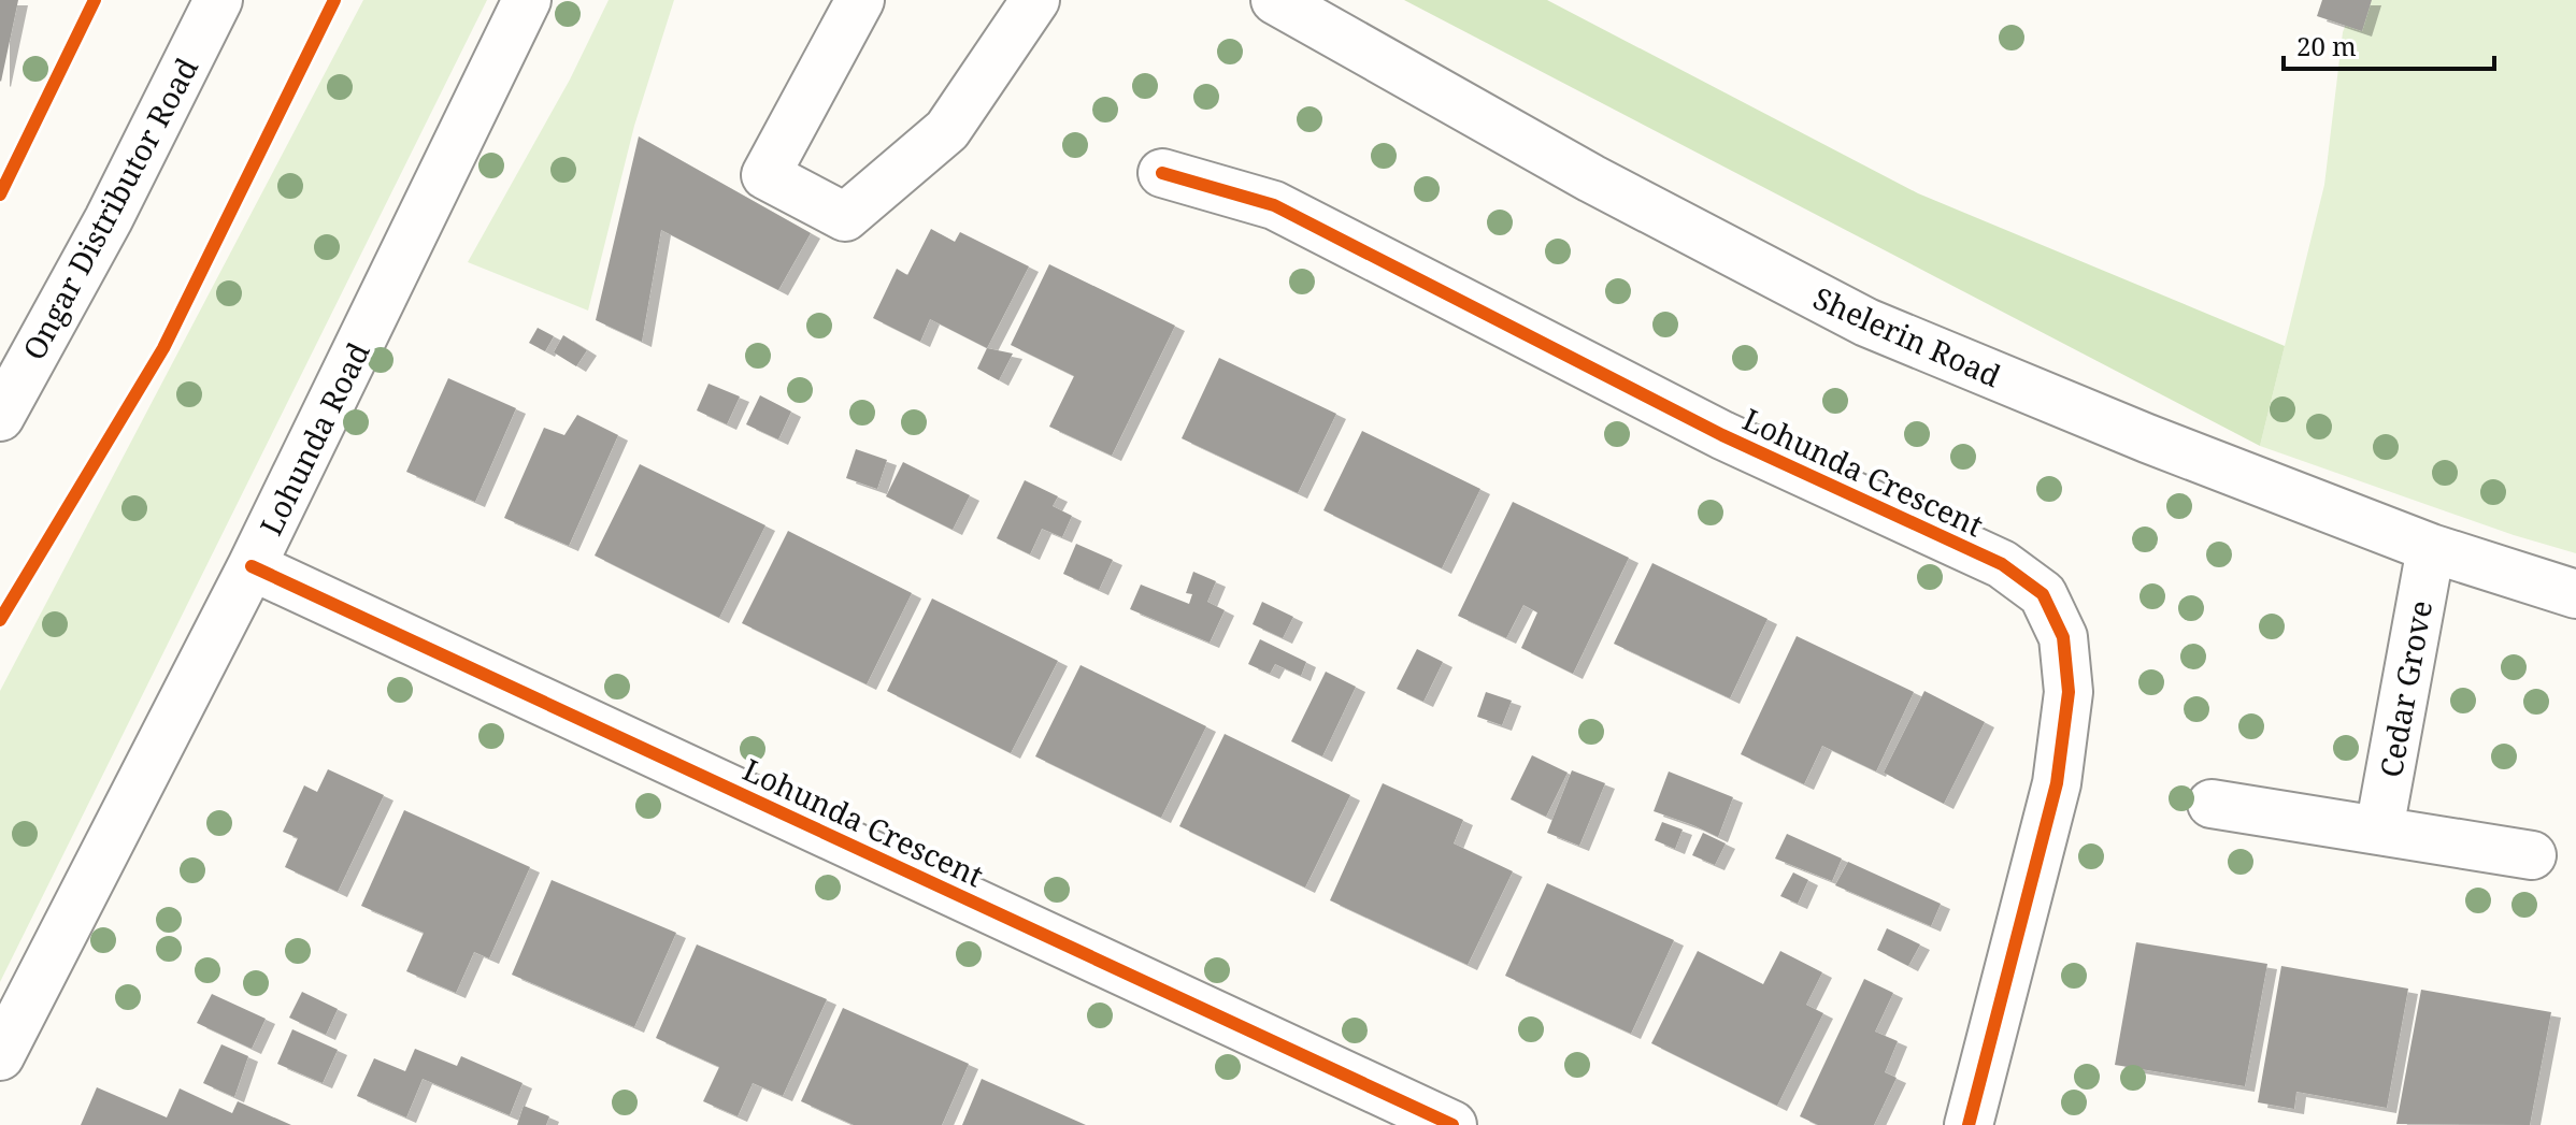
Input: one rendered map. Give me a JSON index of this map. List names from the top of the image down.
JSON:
{
  "streets": {
    "street": [
      "Ongar Distributor Road",
      "Shelerin Road",
      "Lohunda Road",
      "Lohunda Crescent",
      "Cedar Grove"
    ]
  },
  "crossings": [
    ["Shelerin Road", "Cedar Grove"],
    ["Lohunda Road", "Lohunda Crescent"]
  ],
  "scale_bar": "20 m"
}
